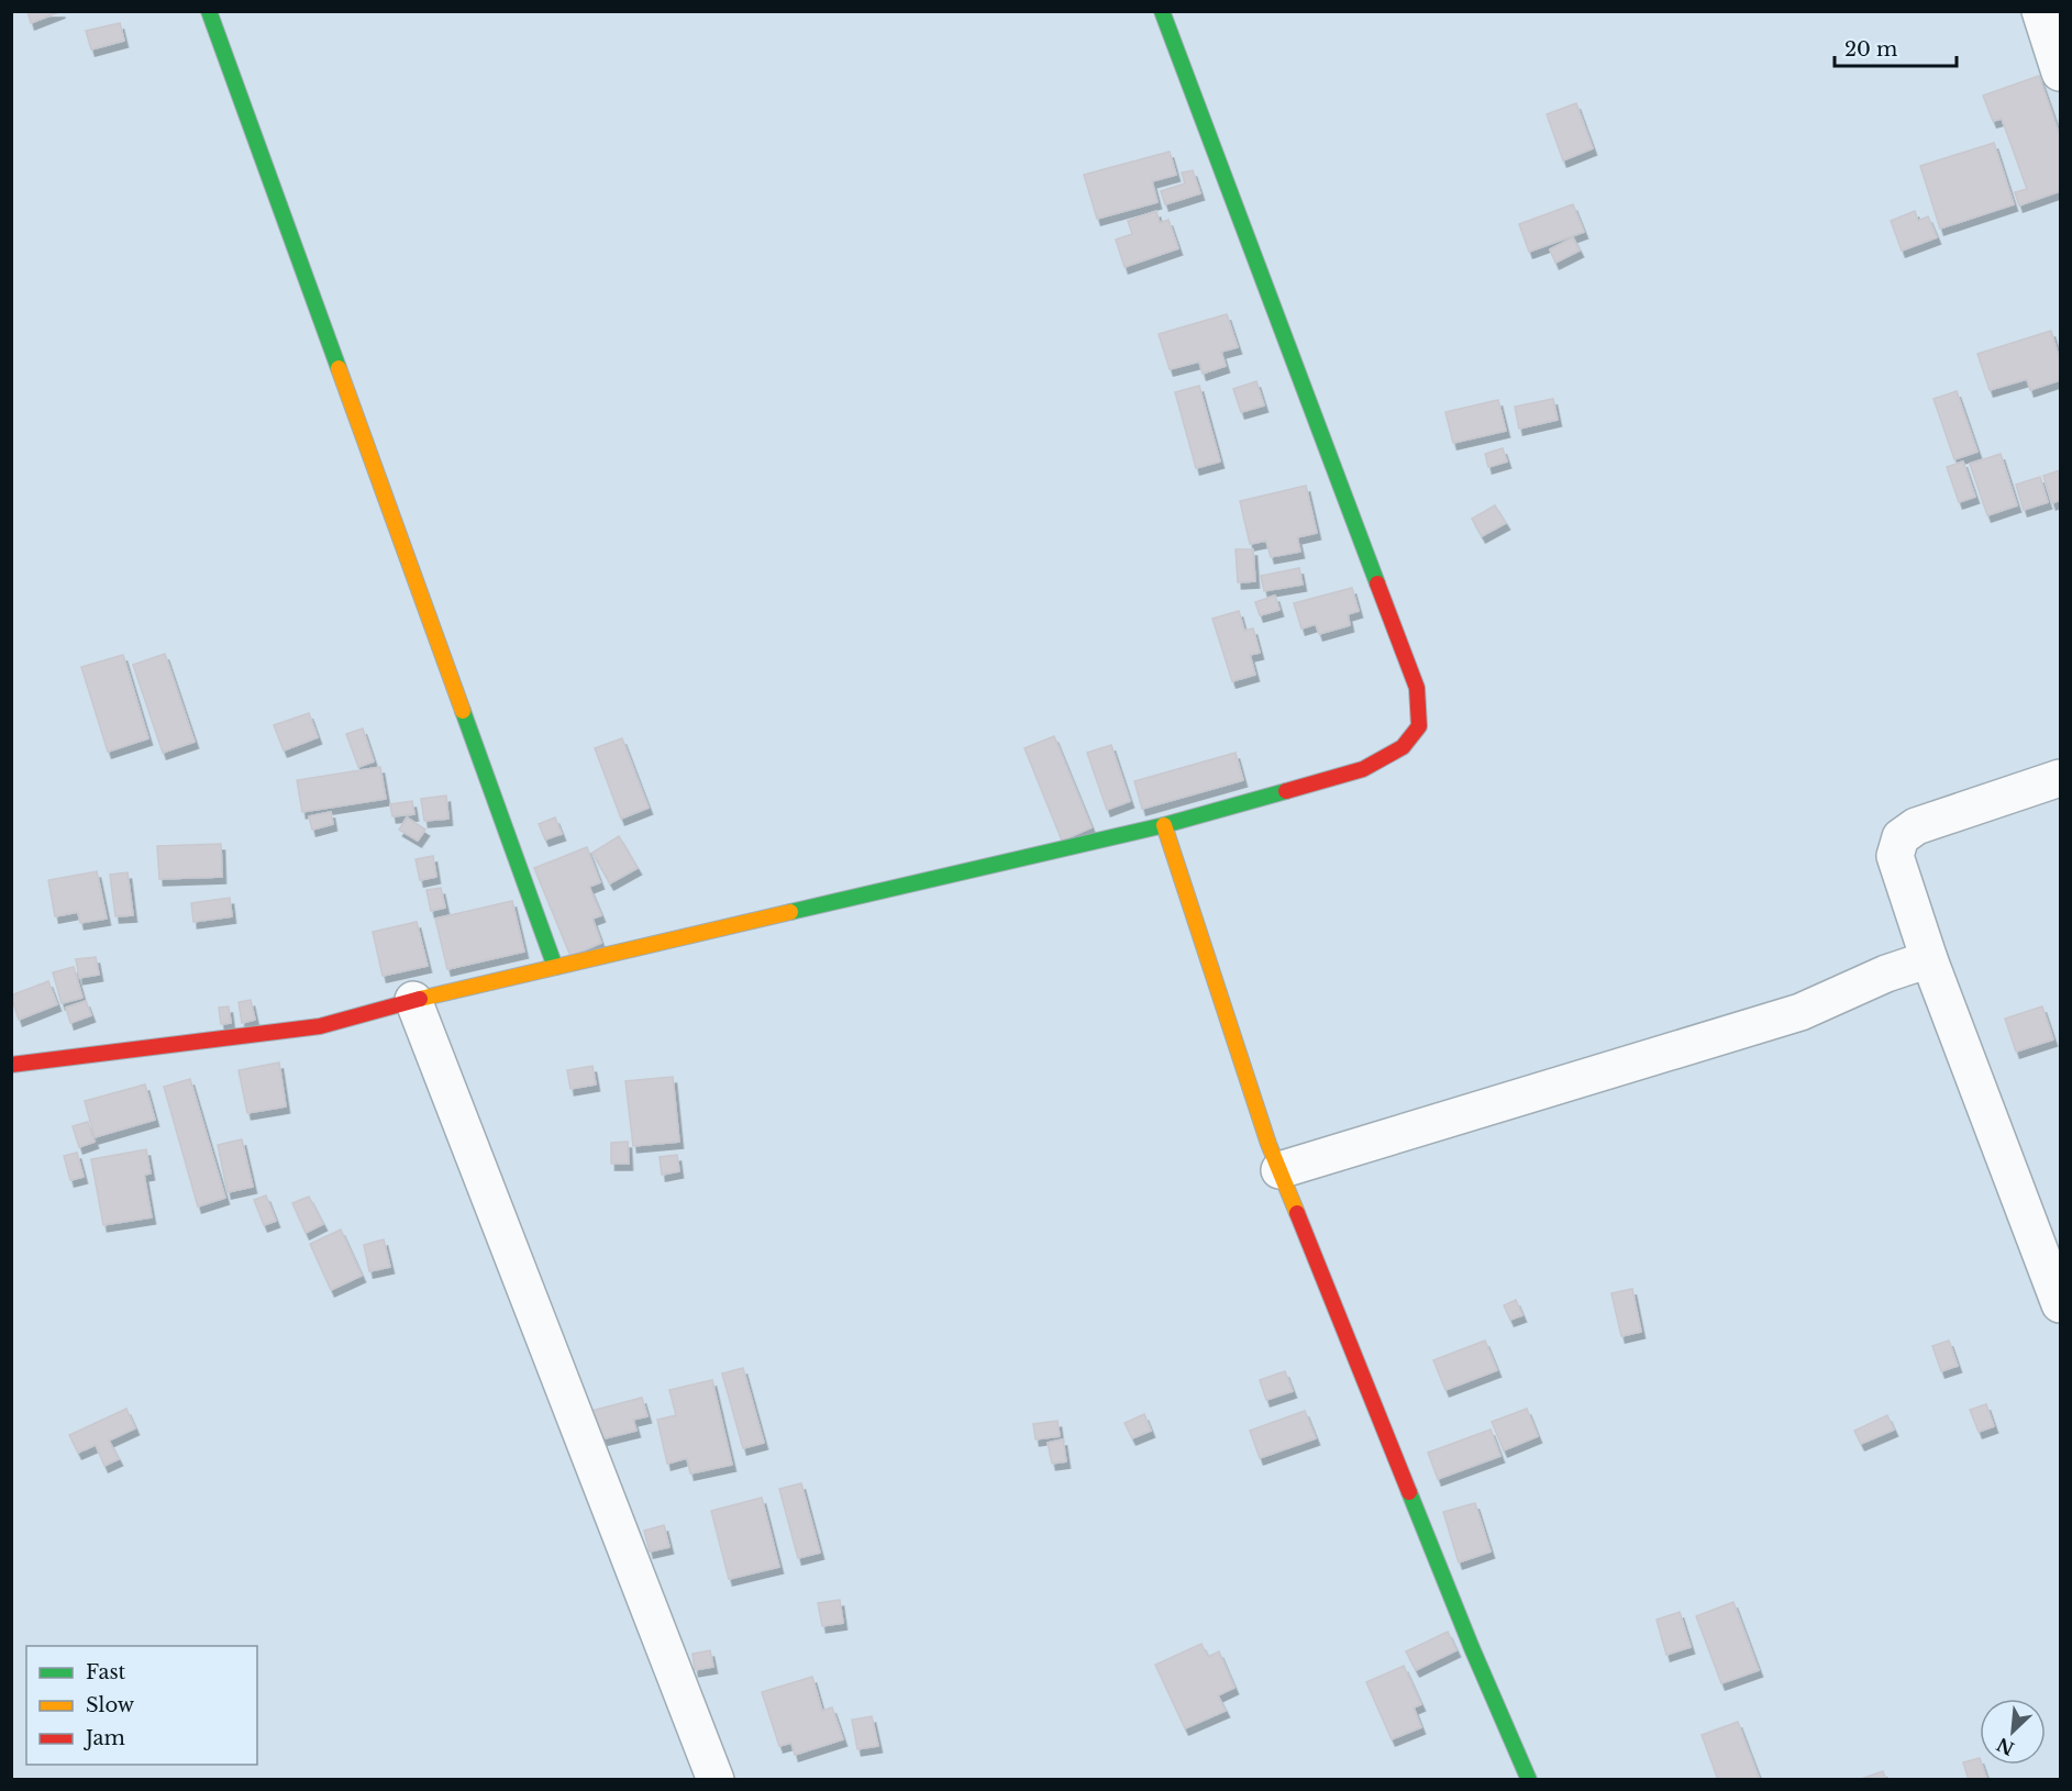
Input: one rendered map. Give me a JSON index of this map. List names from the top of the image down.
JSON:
{
  "legend": ["Fast", "Slow", "Jam"],
  "scale_bar": "20 m",
  "north": "bottom left"
}
